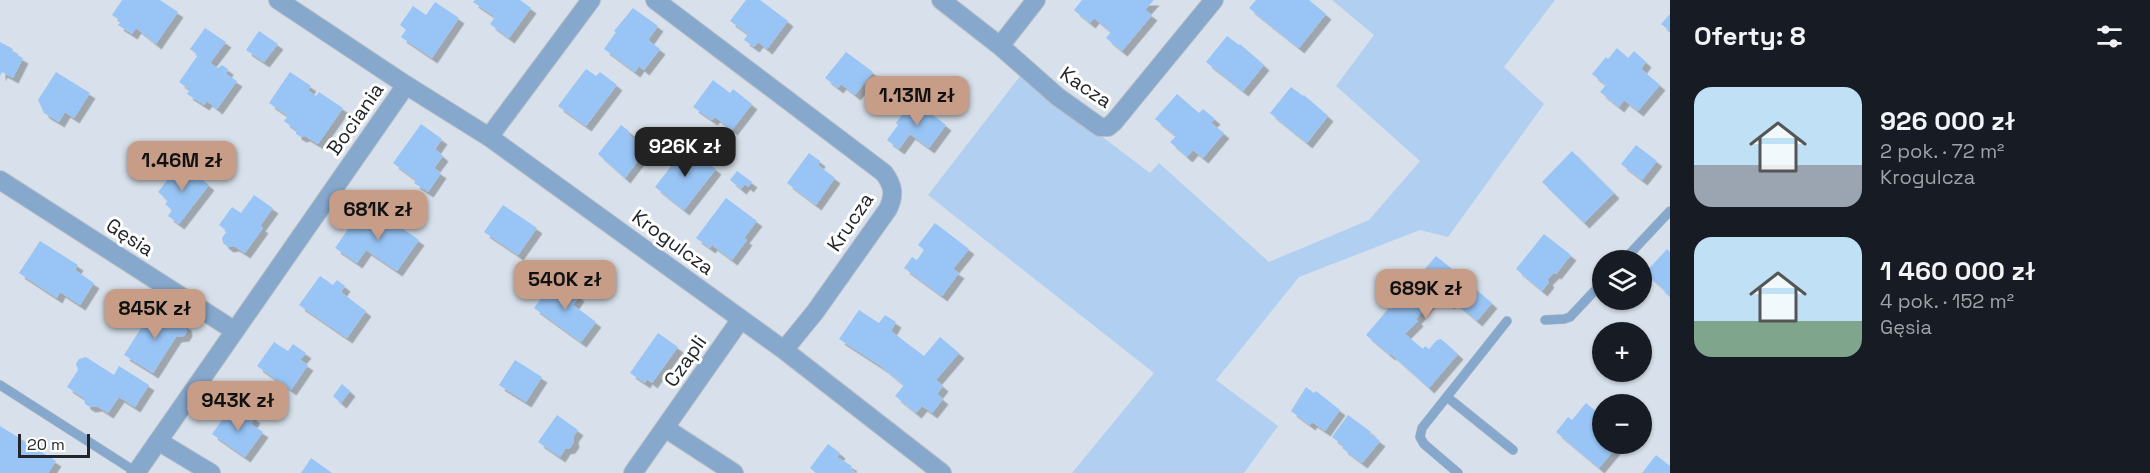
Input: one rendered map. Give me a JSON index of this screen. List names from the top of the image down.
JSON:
{
  "streets": {
    "street": [
      "Kacza",
      "Bociania",
      "Krucza",
      "Gęsia",
      "Krogulcza",
      "Czapli"
    ]
  },
  "crossings": [
    ["Bociania", "Gęsia"],
    ["Bociania", "Krogulcza"],
    ["Krucza", "Krogulcza"],
    ["Krogulcza", "Czapli"]
  ],
  "scale_bar": "20 m",
  "page": {
    "heading": "Oferty: 8",
    "list": [
      {
        "name": "926 000 zł",
        "note": "2 pok. · 72 m² · Krogulcza"
      },
      {
        "name": "1 460 000 zł",
        "note": "4 pok. · 152 m² · Gęsia"
      }
    ],
    "price": [
      "1.13M zł",
      "926K zł",
      "1.46M zł",
      "681K zł",
      "540K zł",
      "689K zł",
      "845K zł",
      "943K zł"
    ],
    "map_buttons": ["+", "−"],
    "scale": "20 m"
  }
}
